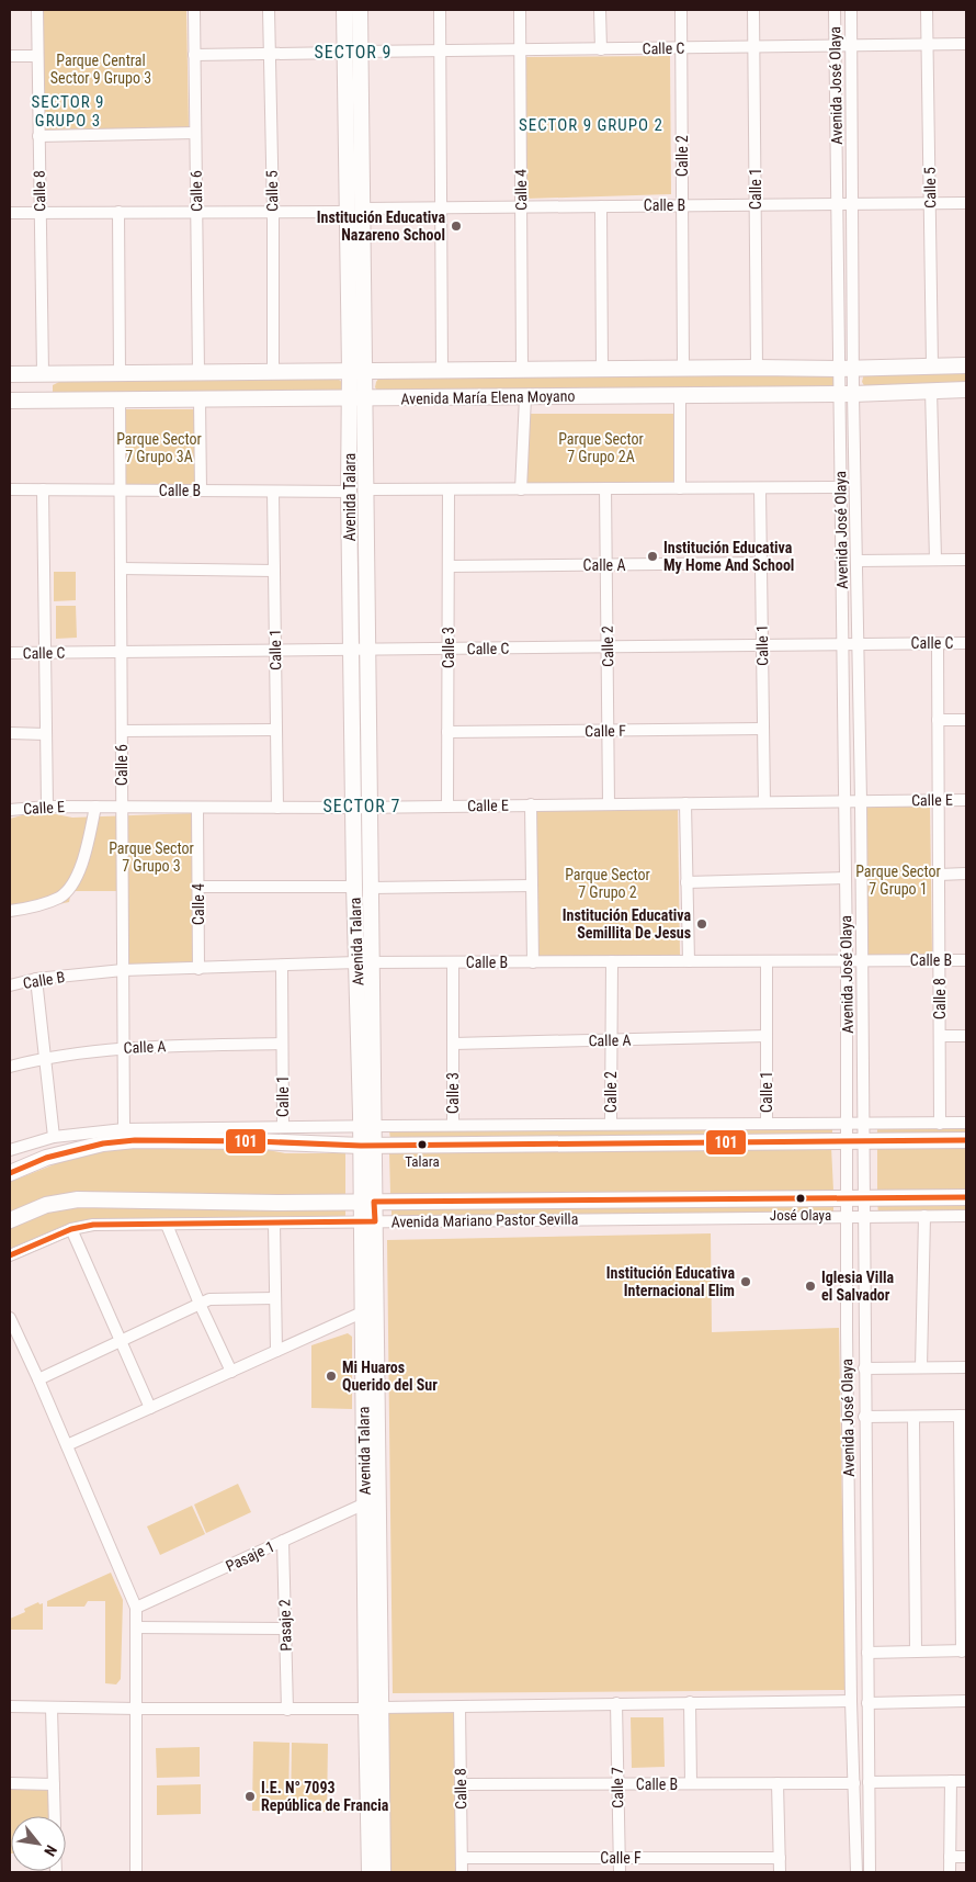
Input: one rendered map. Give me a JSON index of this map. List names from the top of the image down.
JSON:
{
  "streets": {
    "street": [
      "Calle C",
      "Avenida José Olaya",
      "Calle 2",
      "Calle 5",
      "Calle 1",
      "Calle 4",
      "Calle 8",
      "Calle 6",
      "Calle B",
      "Avenida María Elena Moyano",
      "Avenida Talara",
      "Calle A",
      "Calle 3",
      "Calle F",
      "Calle E",
      "Avenida Mariano Pastor Sevilla",
      "Pasaje 1",
      "Pasaje 2",
      "Calle 7"
    ]
  },
  "crossings": [
    ["Calle C", "Avenida José Olaya"],
    ["Calle C", "Calle 2"],
    ["Calle C", "Calle 5"],
    ["Calle C", "Calle 1"],
    ["Calle C", "Calle 4"],
    ["Calle C", "Calle 8"],
    ["Calle C", "Calle 6"],
    ["Calle C", "Avenida Talara"],
    ["Calle C", "Calle 3"],
    ["Avenida José Olaya", "Calle B"],
    ["Avenida José Olaya", "Avenida María Elena Moyano"],
    ["Avenida José Olaya", "Calle E"],
    ["Avenida José Olaya", "Avenida Mariano Pastor Sevilla"],
    ["Calle 2", "Calle B"],
    ["Calle 2", "Avenida María Elena Moyano"],
    ["Calle 2", "Calle A"],
    ["Calle 2", "Calle F"],
    ["Calle 2", "Calle E"],
    ["Calle 5", "Calle B"],
    ["Calle 5", "Avenida María Elena Moyano"],
    ["Calle 1", "Calle B"],
    ["Calle 1", "Avenida María Elena Moyano"],
    ["Calle 1", "Calle A"],
    ["Calle 1", "Calle F"],
    ["Calle 1", "Calle E"],
    ["Calle 4", "Calle B"],
    ["Calle 4", "Avenida María Elena Moyano"],
    ["Calle 4", "Calle E"],
    ["Calle 8", "Calle B"],
    ["Calle 8", "Avenida María Elena Moyano"],
    ["Calle 8", "Calle F"],
    ["Calle 8", "Calle E"],
    ["Calle 6", "Calle B"],
    ["Calle 6", "Avenida María Elena Moyano"],
    ["Calle 6", "Calle A"],
    ["Calle 6", "Calle E"],
    ["Calle B", "Avenida Talara"],
    ["Calle B", "Calle 3"],
    ["Calle B", "Calle 7"],
    ["Avenida María Elena Moyano", "Avenida Talara"],
    ["Avenida Talara", "Calle E"],
    ["Avenida Talara", "Avenida Mariano Pastor Sevilla"],
    ["Avenida Talara", "Pasaje 1"],
    ["Calle A", "Calle 3"],
    ["Calle 3", "Calle F"],
    ["Calle 3", "Calle E"],
    ["Calle F", "Calle 7"],
    ["Pasaje 1", "Pasaje 2"]
  ],
  "districts": [
    "SECTOR 9",
    "SECTOR 9 GRUPO 3",
    "SECTOR 9 GRUPO 2",
    "SECTOR 7"
  ],
  "parks": [
    "Parque Central Sector 9 Grupo 3",
    "Parque Sector 7 Grupo 3A",
    "Parque Sector 7 Grupo 2A",
    "Parque Sector 7 Grupo 3",
    "Parque Sector 7 Grupo 1",
    "Parque Sector 7 Grupo 2"
  ],
  "places": [
    "Institución Educativa Nazareno School",
    "Institución Educativa My Home And School",
    "Institución Educativa Semillita De Jesus",
    "Talara",
    "José Olaya",
    "Institución Educativa Internacional Elim",
    "Iglesia Villa el Salvador",
    "Mi Huaros Querido del Sur",
    "I.E. N° 7093 República de Francia"
  ],
  "lines": ["transit line 101"],
  "north": "bottom right"
}
